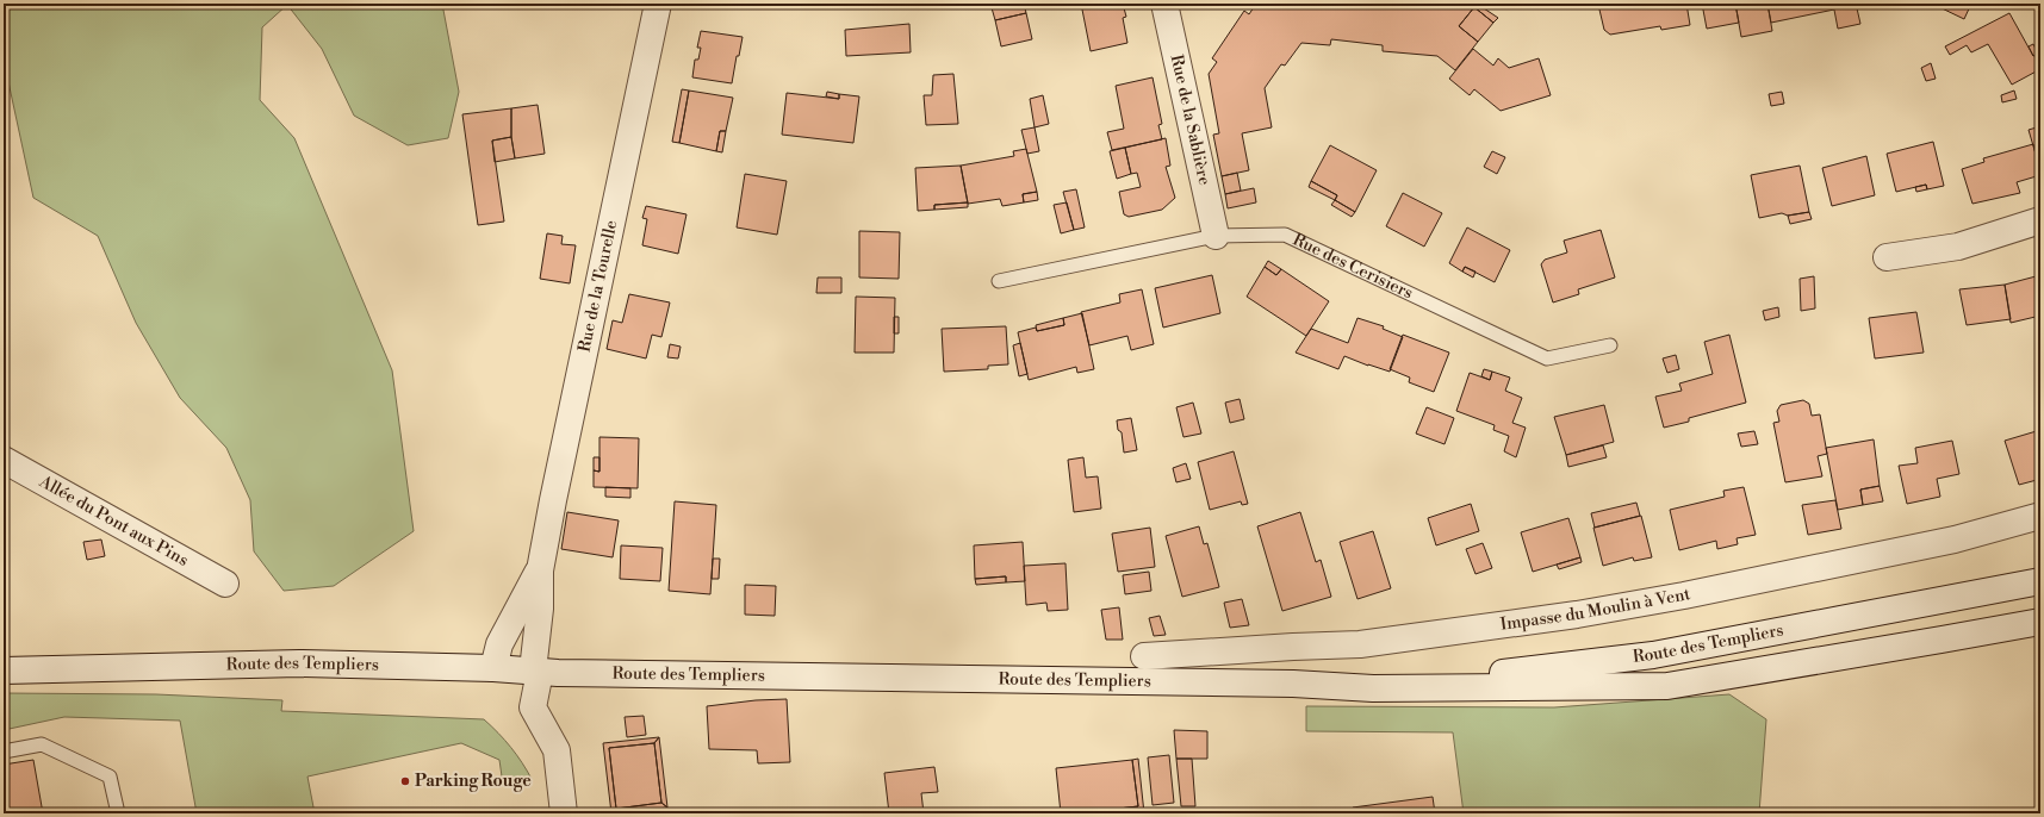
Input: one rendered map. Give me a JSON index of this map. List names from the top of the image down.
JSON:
{
  "streets": {
    "main road": [
      "Rue de la Sablière",
      "Rue de la Tourelle",
      "Allée du Pont aux Pins",
      "Impasse du Moulin à Vent",
      "Route des Templiers"
    ],
    "lane": ["Rue des Cerisiers"]
  },
  "crossings": [
    ["Rue de la Sablière", "Rue des Cerisiers"],
    ["Rue de la Tourelle", "Route des Templiers"]
  ],
  "places": ["Parking Rouge"]
}
